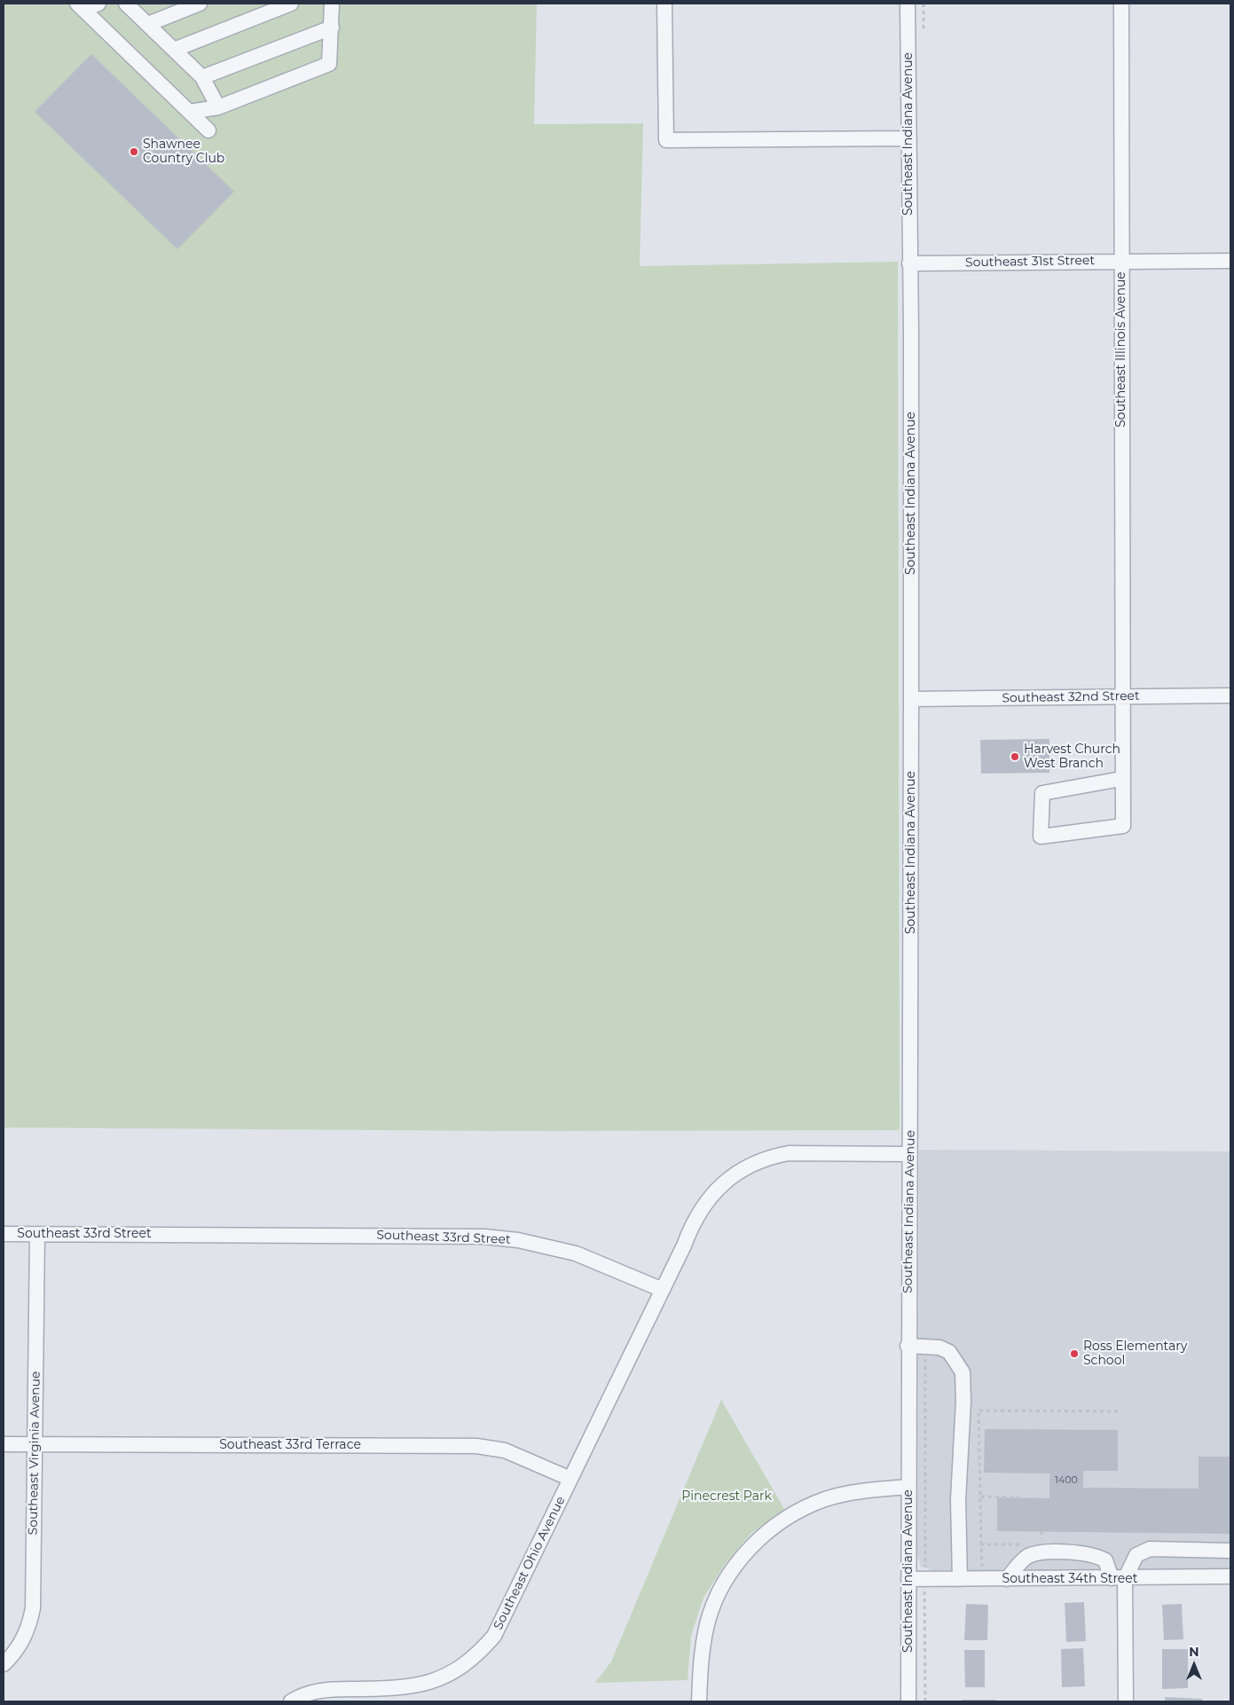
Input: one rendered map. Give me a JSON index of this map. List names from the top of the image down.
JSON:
{
  "streets": {
    "street": [
      "Southeast Indiana Avenue",
      "Southeast 31st Street",
      "Southeast Illinois Avenue",
      "Southeast 32nd Street",
      "Southeast 33rd Street",
      "Southeast 33rd Terrace",
      "Southeast Virginia Avenue",
      "Southeast Ohio Avenue",
      "Southeast 34th Street"
    ]
  },
  "crossings": [
    ["Southeast Indiana Avenue", "Southeast 31st Street"],
    ["Southeast Indiana Avenue", "Southeast 32nd Street"],
    ["Southeast Indiana Avenue", "Southeast 34th Street"],
    ["Southeast 31st Street", "Southeast Illinois Avenue"],
    ["Southeast Illinois Avenue", "Southeast 32nd Street"],
    ["Southeast 33rd Street", "Southeast Virginia Avenue"],
    ["Southeast 33rd Street", "Southeast Ohio Avenue"],
    ["Southeast 33rd Terrace", "Southeast Virginia Avenue"],
    ["Southeast 33rd Terrace", "Southeast Ohio Avenue"]
  ],
  "parks": ["Pinecrest Park"],
  "places": ["Shawnee Country Club", "Harvest Church West Branch", "Ross Elementary School"],
  "house_numbers": ["1400"],
  "north": "top"
}
